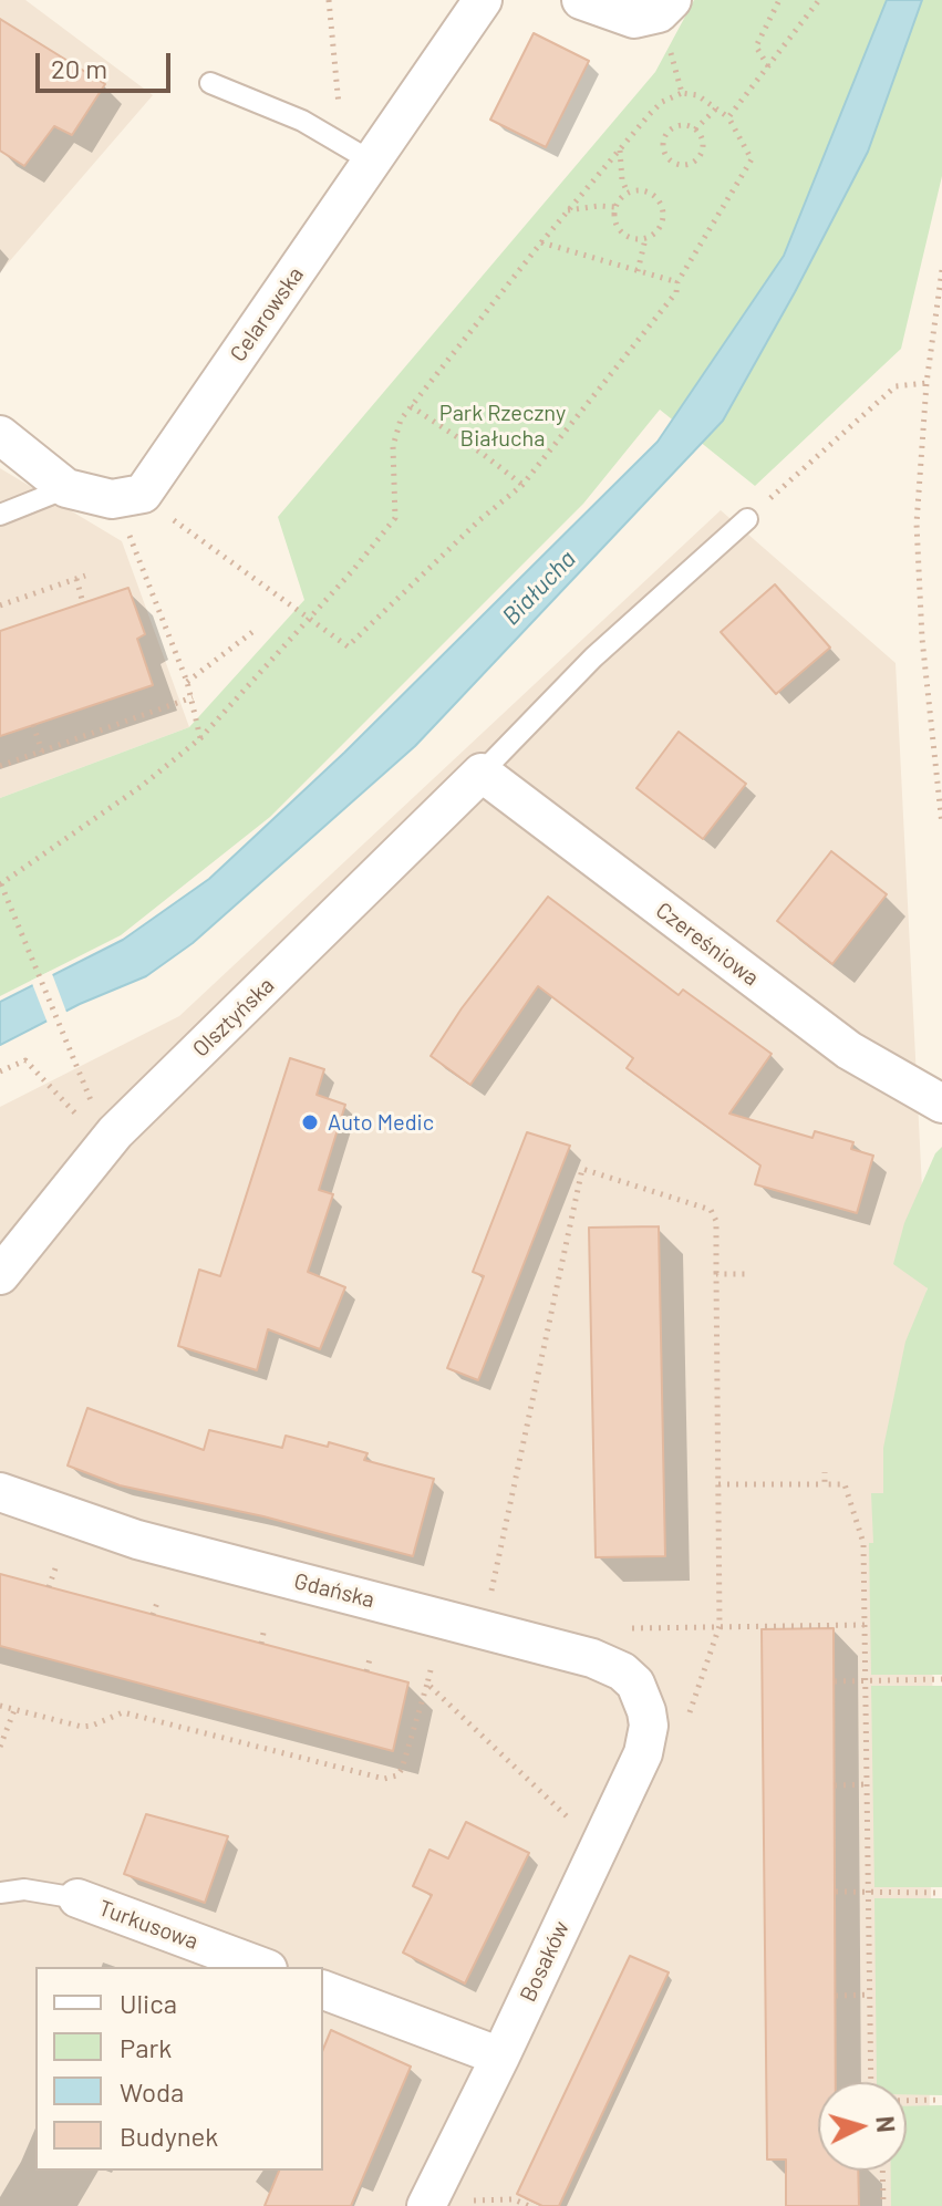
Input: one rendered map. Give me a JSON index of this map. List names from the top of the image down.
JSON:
{
  "streets": {
    "street": [
      "Celarowska",
      "Czereśniowa",
      "Olsztyńska",
      "Gdańska",
      "Turkusowa",
      "Bosaków"
    ]
  },
  "crossings": [
    ["Czereśniowa", "Olsztyńska"],
    ["Gdańska", "Bosaków"]
  ],
  "water": ["Białucha"],
  "parks": ["Park Rzeczny Białucha"],
  "places": ["Auto Medic"],
  "legend": [
    "Ulica",
    "Park",
    "Woda",
    "Budynek"
  ],
  "scale_bar": "20 m",
  "north": "right"
}
